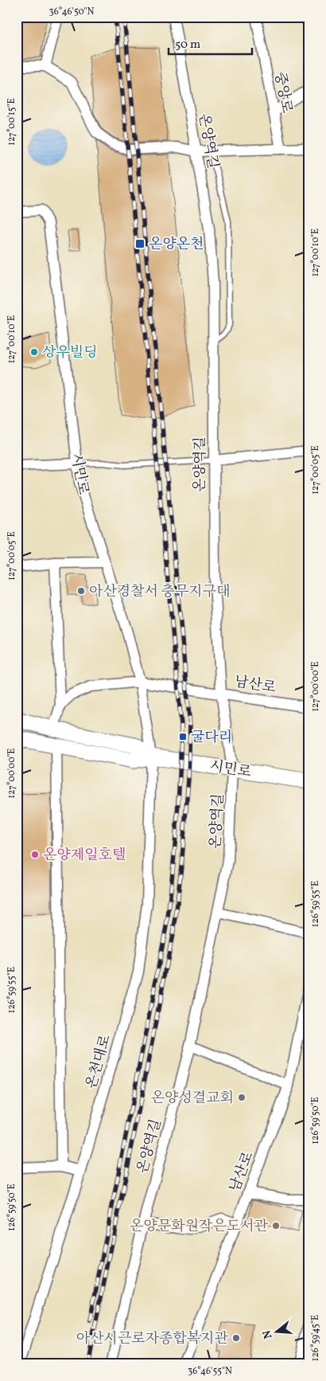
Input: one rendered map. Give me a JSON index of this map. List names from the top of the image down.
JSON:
{
  "streets": {
    "main road": ["시민로"],
    "street": [
      "중앙로",
      "온양역길",
      "남산로",
      "온천대로"
    ]
  },
  "crossings": [
    ["온양역길", "시민로"],
    ["온양역길", "남산로"],
    ["시민로", "남산로"],
    ["시민로", "온천대로"]
  ],
  "places": {
    "transit": ["온양온천", "굴다리"],
    "other": [
      "상우빌딩",
      "아산경찰서 충무지구대",
      "온양제일호텔",
      "온양성결교회",
      "온양문화원작은도서관",
      "아산시근로자종합복지관"
    ]
  },
  "scale_bar": "50 m",
  "north": "left",
  "coordinates": [
    "36°46'50\"N",
    "127°00'15\"E",
    "127°00'10\"E",
    "127°00'05\"E",
    "127°00'00\"E",
    "126°59'55\"E",
    "126°59'50\"E",
    "126°59'45\"E",
    "36°46'55\"N"
  ]
}
